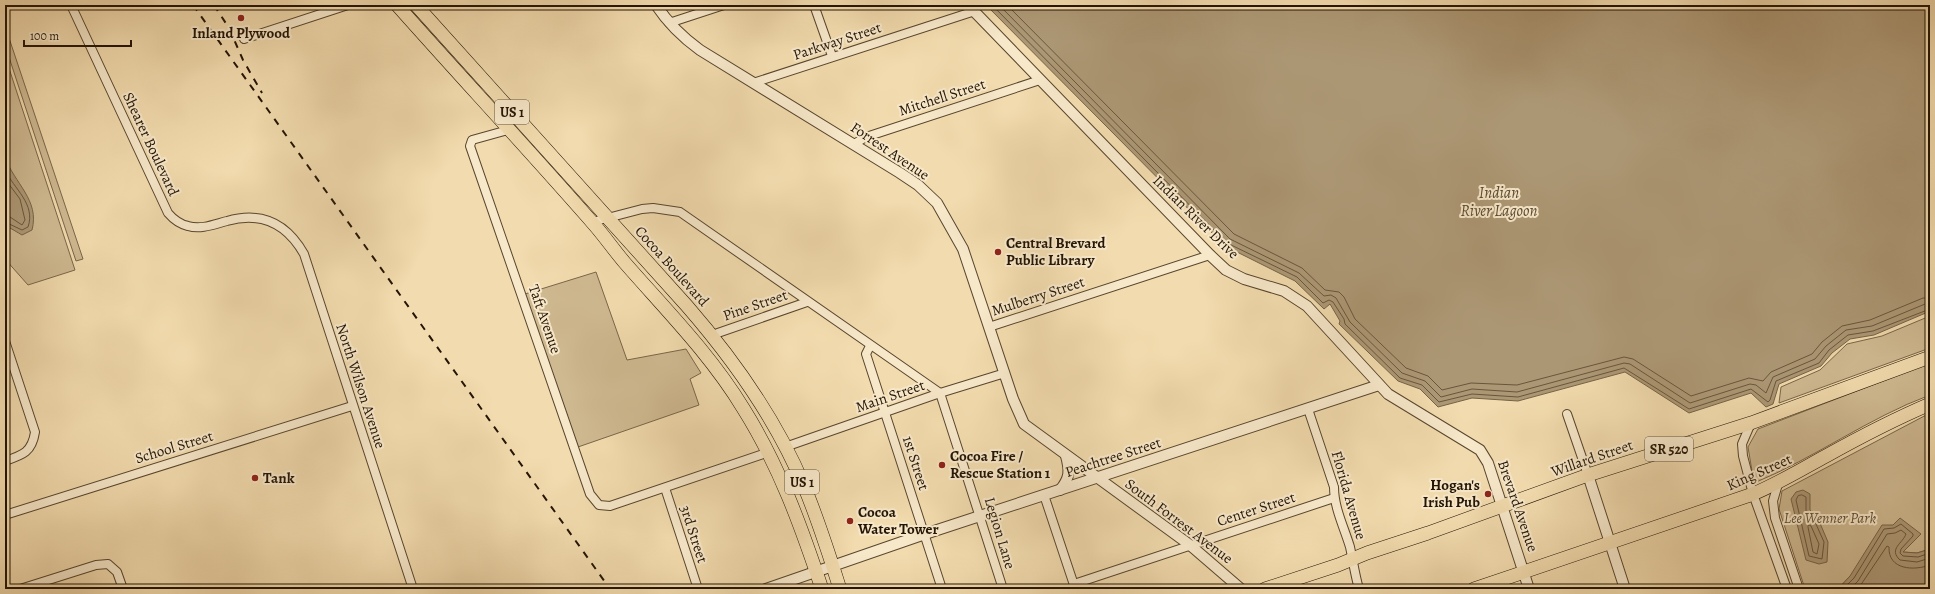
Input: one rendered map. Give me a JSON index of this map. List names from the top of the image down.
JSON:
{
  "streets": {
    "main road": [
      "US 1",
      "Cocoa Boulevard",
      "SR 520",
      "Willard Street",
      "King Street"
    ],
    "street": [
      "Parkway Street",
      "Mitchell Street",
      "Shearer Boulevard",
      "Forrest Avenue",
      "Indian River Drive",
      "Mulberry Street",
      "Pine Street",
      "Taft Avenue",
      "North Wilson Avenue",
      "Main Street",
      "School Street",
      "Peachtree Street",
      "1st Street",
      "Florida Avenue",
      "Brevard Avenue",
      "Center Street",
      "South Forrest Avenue",
      "Legion Lane",
      "3rd Street"
    ]
  },
  "crossings": [
    ["Parkway Street", "Forrest Avenue"],
    ["Parkway Street", "Indian River Drive"],
    ["Mitchell Street", "Forrest Avenue"],
    ["Mitchell Street", "Indian River Drive"],
    ["US 1", "Taft Avenue"],
    ["US 1", "Peachtree Street"],
    ["Shearer Boulevard", "North Wilson Avenue"],
    ["Forrest Avenue", "Mulberry Street"],
    ["Forrest Avenue", "Main Street"],
    ["Forrest Avenue", "Peachtree Street"],
    ["Forrest Avenue", "South Forrest Avenue"],
    ["Indian River Drive", "Mulberry Street"],
    ["Indian River Drive", "Peachtree Street"],
    ["Indian River Drive", "Brevard Avenue"],
    ["Cocoa Boulevard", "Pine Street"],
    ["Cocoa Boulevard", "Main Street"],
    ["Cocoa Boulevard", "Peachtree Street"],
    ["Taft Avenue", "3rd Street"],
    ["North Wilson Avenue", "School Street"],
    ["Main Street", "1st Street"],
    ["Main Street", "Legion Lane"],
    ["Peachtree Street", "1st Street"],
    ["Peachtree Street", "Florida Avenue"],
    ["Peachtree Street", "South Forrest Avenue"],
    ["Peachtree Street", "Legion Lane"],
    ["Willard Street", "Florida Avenue"],
    ["Willard Street", "Brevard Avenue"],
    ["King Street", "Brevard Avenue"],
    ["Florida Avenue", "Center Street"],
    ["Center Street", "South Forrest Avenue"]
  ],
  "water": ["Indian River Lagoon"],
  "parks": ["Lee Wenner Park"],
  "places": [
    "Inland Plywood",
    "Central Brevard Public Library",
    "Cocoa Fire / Rescue Station 1",
    "Tank",
    "Hogan's Irish Pub",
    "Cocoa Water Tower"
  ],
  "scale_bar": "100 m"
}
